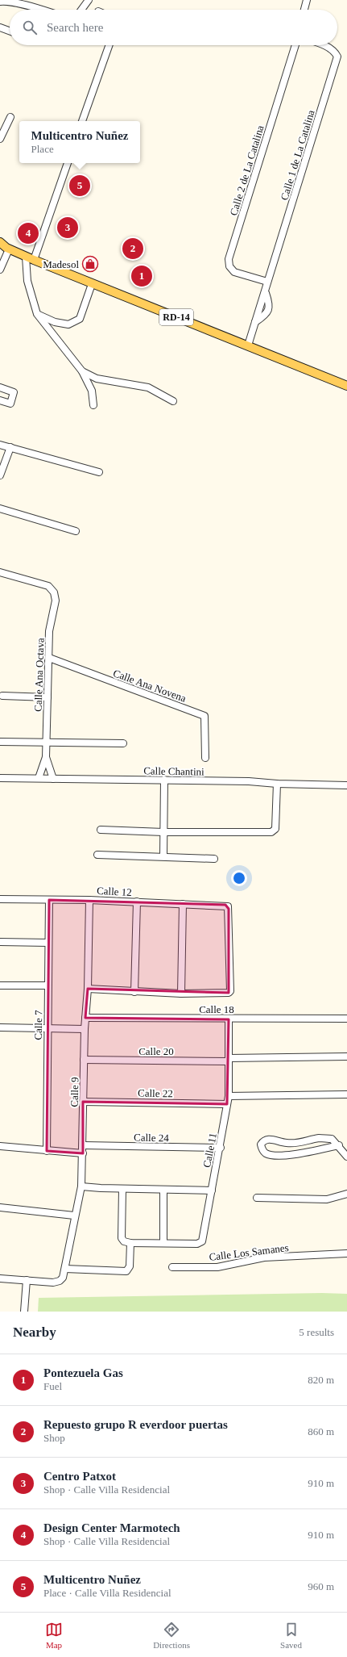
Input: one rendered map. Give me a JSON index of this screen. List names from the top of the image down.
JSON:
{
  "streets": {
    "main road": ["RD-14"],
    "street": [
      "Calle 1 de La Catalina",
      "Calle 2 de La Catalina",
      "Calle Ana Octava",
      "Calle Ana Novena",
      "Calle Chantini",
      "Calle 12",
      "Calle 18",
      "Calle 7",
      "Calle 20",
      "Calle 9",
      "Calle 22",
      "Calle 24",
      "Calle 11",
      "Calle Los Samanes"
    ]
  },
  "crossings": [
    ["Calle 1 de La Catalina", "Calle 2 de La Catalina"],
    ["Calle 1 de La Catalina", "RD-14"],
    ["Calle Ana Octava", "Calle Ana Novena"],
    ["Calle Ana Octava", "Calle Chantini"],
    ["Calle 12", "Calle 7"],
    ["Calle 12", "Calle 9"],
    ["Calle 18", "Calle 9"],
    ["Calle 18", "Calle 11"],
    ["Calle 20", "Calle 9"],
    ["Calle 20", "Calle 11"],
    ["Calle 9", "Calle 22"],
    ["Calle 9", "Calle 24"],
    ["Calle 22", "Calle 11"],
    ["Calle 24", "Calle 11"]
  ],
  "places": {
    "shop": ["Madesol"]
  },
  "page": {
    "search": "Search here",
    "popup": ["Multicentro Nuñez", "Place"],
    "pins": [
      "5",
      "3",
      "4",
      "2",
      "1"
    ],
    "heading": ["Nearby", "5 results"],
    "list": [
      {
        "mark": "1",
        "name": "Pontezuela Gas",
        "note": "Fuel",
        "value": "820 m"
      },
      {
        "mark": "2",
        "name": "Repuesto grupo R everdoor puertas",
        "note": "Shop",
        "value": "860 m"
      },
      {
        "mark": "3",
        "name": "Centro Patxot",
        "note": "Shop · Calle Villa Residencial",
        "value": "910 m"
      },
      {
        "mark": "4",
        "name": "Design Center Marmotech",
        "note": "Shop · Calle Villa Residencial",
        "value": "910 m"
      },
      {
        "mark": "5",
        "name": "Multicentro Nuñez",
        "note": "Place · Calle Villa Residencial",
        "value": "960 m"
      }
    ],
    "nav": ["Map", "Directions", "Saved"]
  }
}
